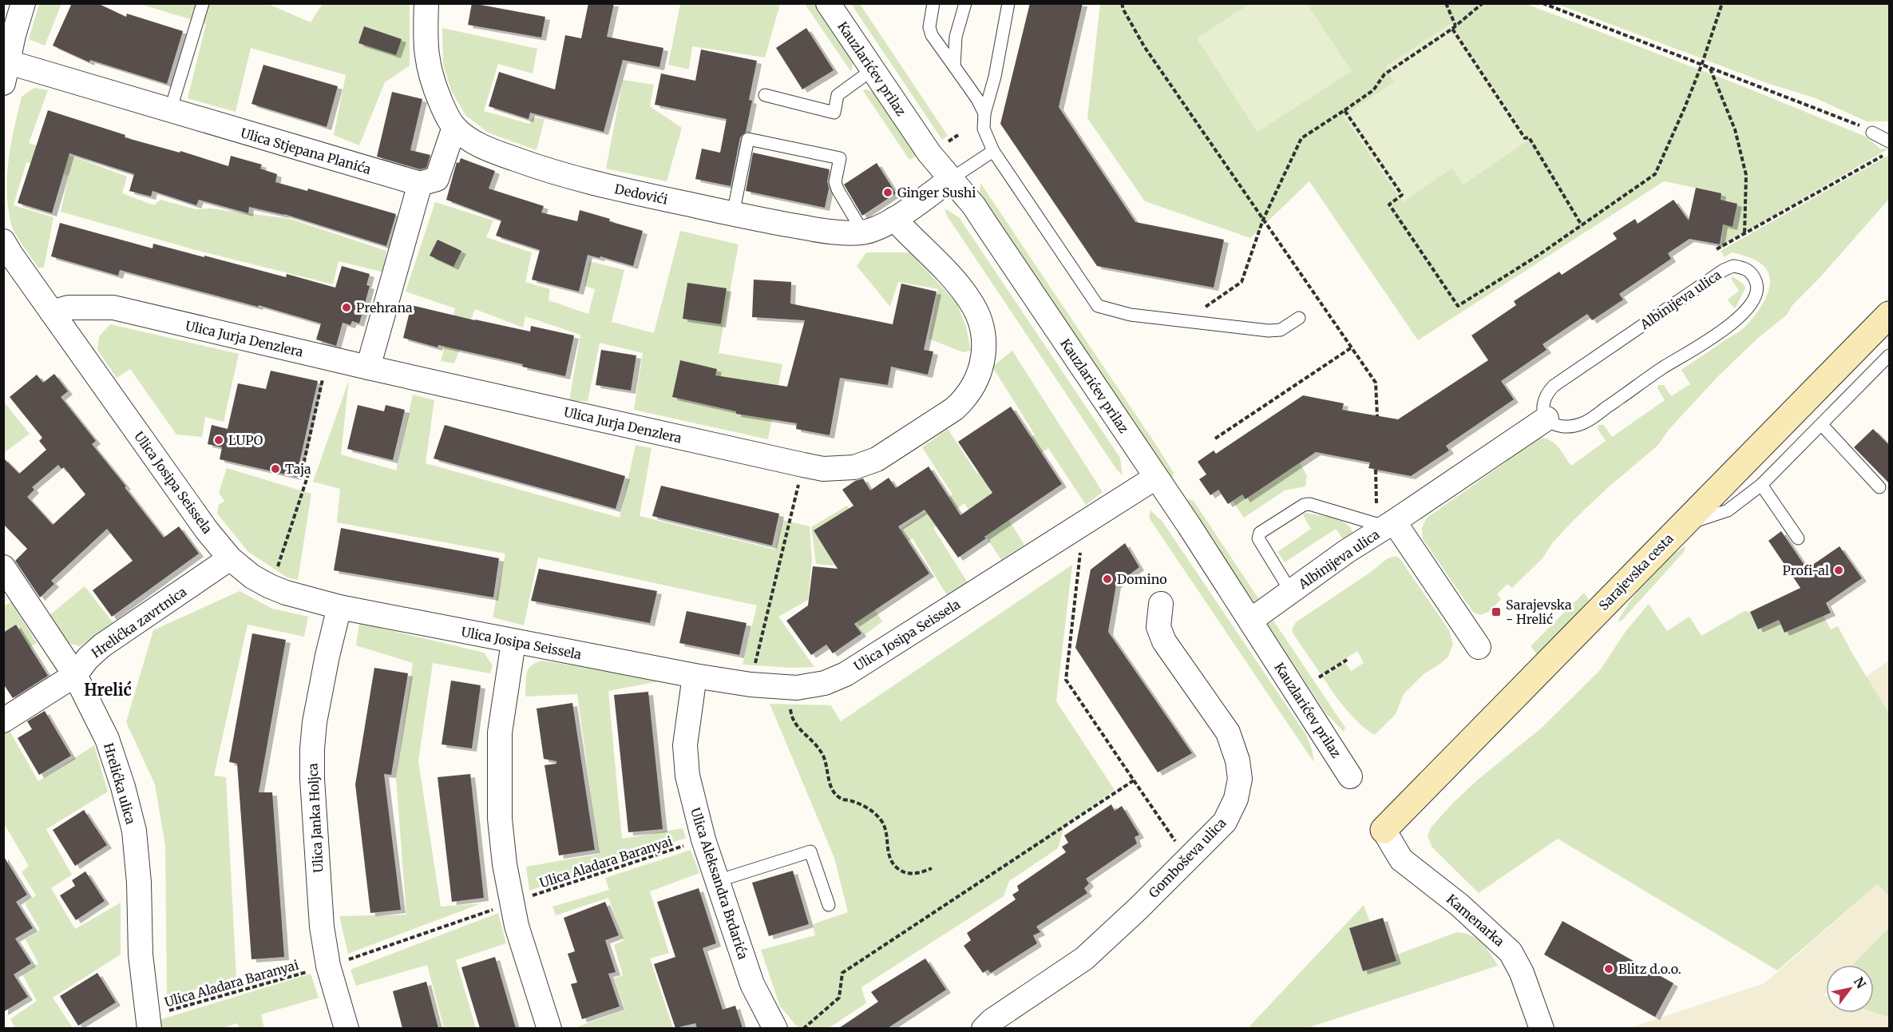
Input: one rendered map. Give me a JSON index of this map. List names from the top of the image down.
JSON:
{
  "streets": {
    "main road": ["Sarajevska cesta"],
    "street": [
      "Kauzlarićev prilaz",
      "Ulica Stjepana Planića",
      "Dedovići",
      "Albinijeva ulica",
      "Ulica Jurja Denzlera",
      "Ulica Josipa Seissela",
      "Hrelićka zavrtnica",
      "Hrelićka ulica",
      "Ulica Janka Holjca",
      "Gomboševa ulica",
      "Ulica Aleksandra Brdarića",
      "Kamenarka"
    ],
    "path": ["Ulica Aladara Baranyai"]
  },
  "crossings": [
    ["Kauzlarićev prilaz", "Dedovići"],
    ["Kauzlarićev prilaz", "Albinijeva ulica"],
    ["Kauzlarićev prilaz", "Ulica Josipa Seissela"],
    ["Dedovići", "Ulica Jurja Denzlera"],
    ["Ulica Jurja Denzlera", "Ulica Josipa Seissela"],
    ["Ulica Josipa Seissela", "Hrelićka zavrtnica"],
    ["Ulica Josipa Seissela", "Ulica Janka Holjca"],
    ["Ulica Josipa Seissela", "Ulica Aleksandra Brdarića"],
    ["Sarajevska cesta", "Kamenarka"],
    ["Hrelićka zavrtnica", "Hrelićka ulica"],
    ["Hrelićka ulica", "Ulica Aladara Baranyai"]
  ],
  "districts": ["Hrelić"],
  "places": {
    "other": [
      "Ginger Sushi",
      "Prehrana",
      "LUPO",
      "Taja",
      "Profi-al",
      "Domino",
      "Blitz d.o.o."
    ],
    "transit": ["Sarajevska - Hrelić"]
  },
  "north": "top right"
}
